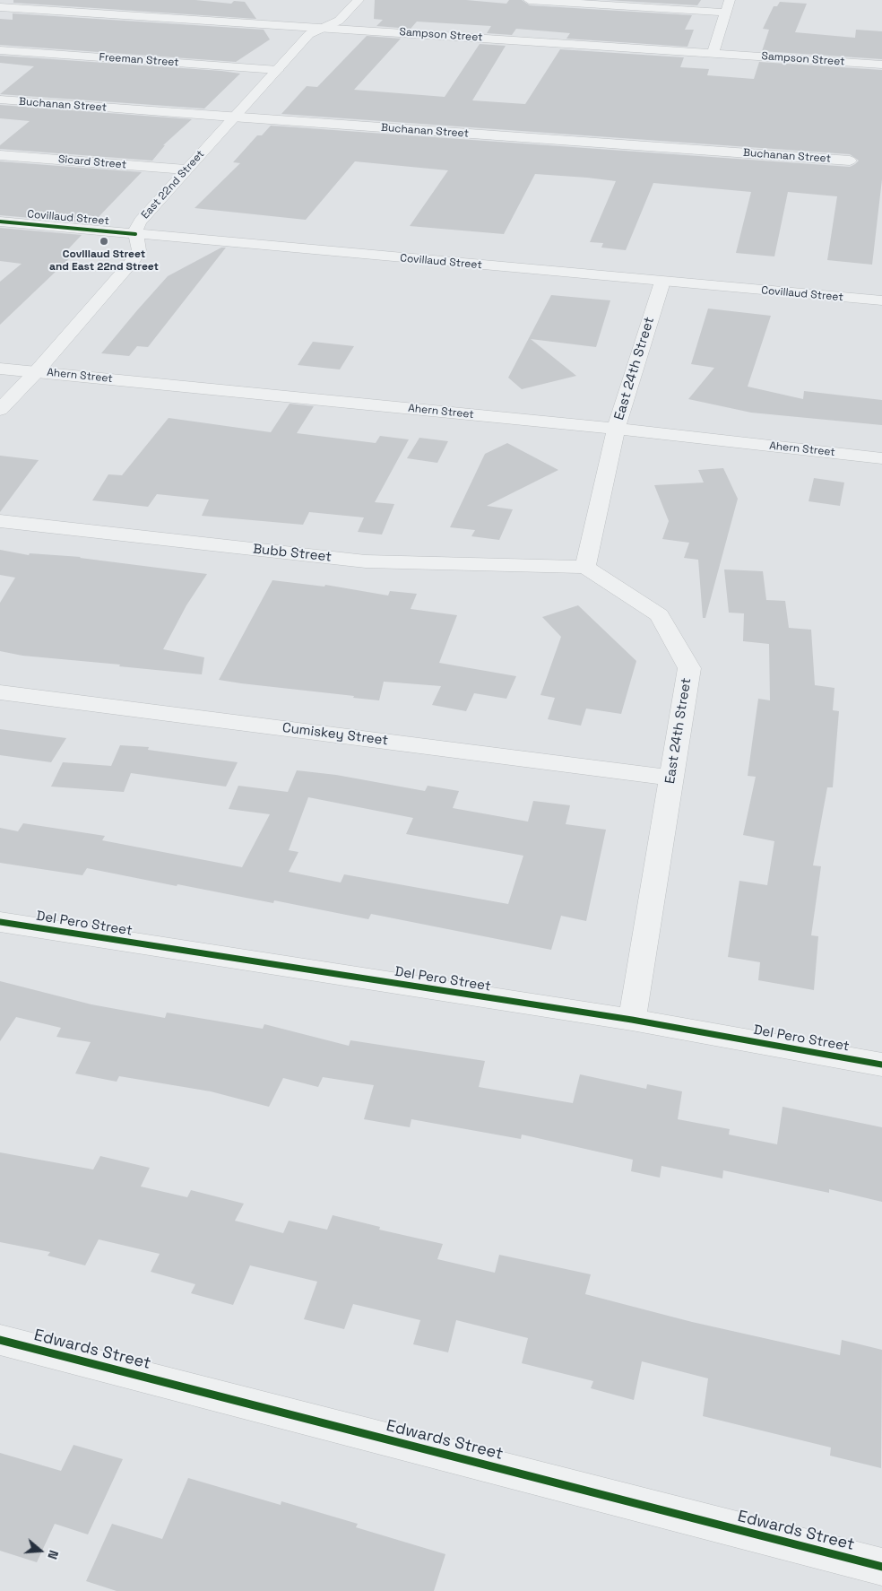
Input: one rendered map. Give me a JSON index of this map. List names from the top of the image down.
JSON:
{
  "streets": {
    "street": [
      "Sampson Street",
      "Freeman Street",
      "Buchanan Street",
      "Sicard Street",
      "East 22nd Street",
      "Covillaud Street",
      "East 24th Street",
      "Ahern Street",
      "Bubb Street",
      "Cumiskey Street",
      "Del Pero Street",
      "Edwards Street"
    ]
  },
  "crossings": [
    ["Sampson Street", "East 22nd Street"],
    ["Freeman Street", "East 22nd Street"],
    ["Buchanan Street", "East 22nd Street"],
    ["Sicard Street", "East 22nd Street"],
    ["East 22nd Street", "Covillaud Street"],
    ["East 22nd Street", "Ahern Street"],
    ["Covillaud Street", "East 24th Street"],
    ["East 24th Street", "Ahern Street"],
    ["East 24th Street", "Bubb Street"],
    ["East 24th Street", "Cumiskey Street"],
    ["East 24th Street", "Del Pero Street"]
  ],
  "places": ["Covillaud Street and East 22nd Street"],
  "north": "right"
}
